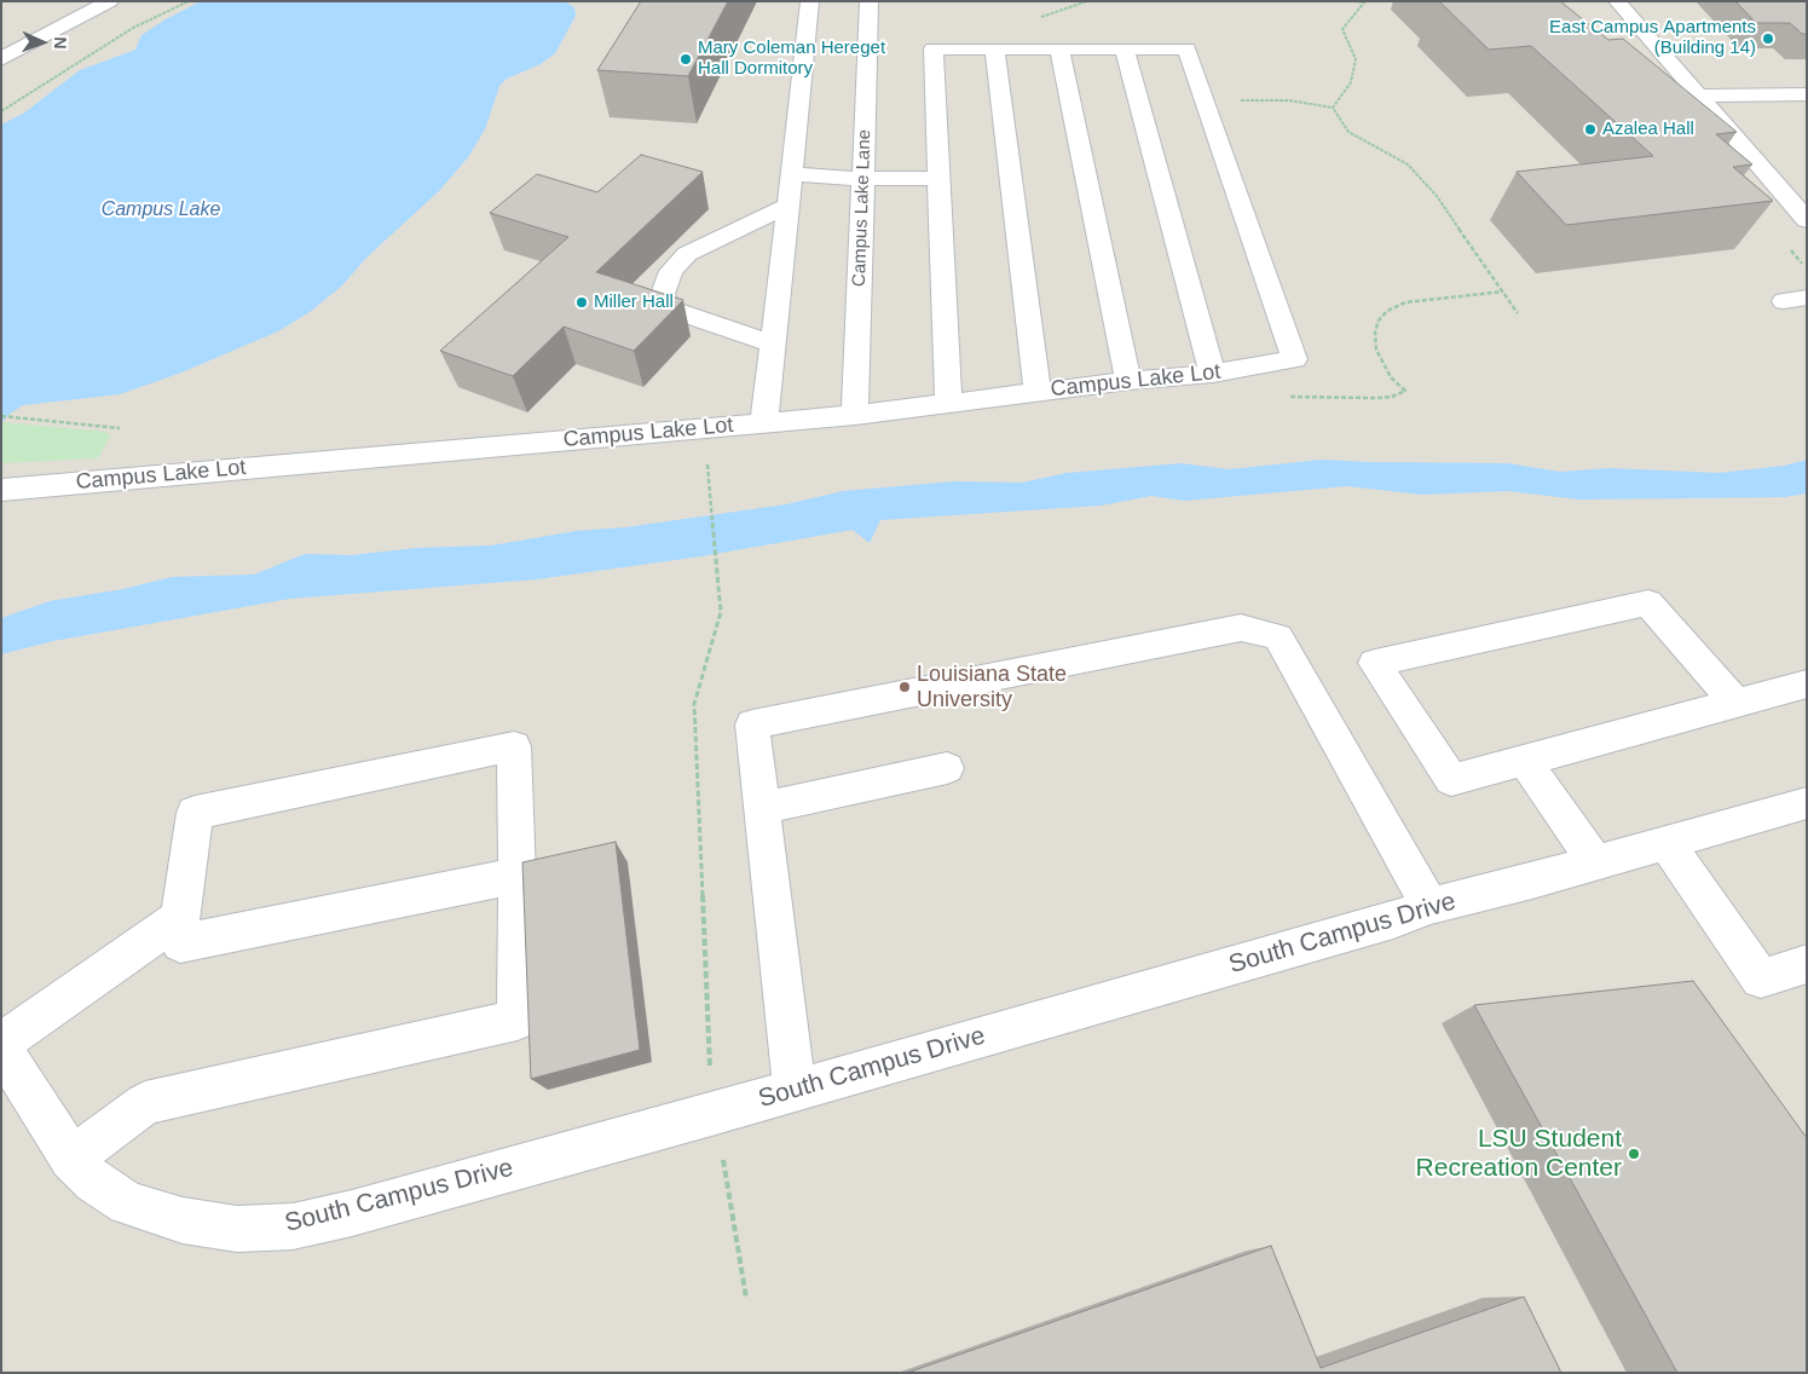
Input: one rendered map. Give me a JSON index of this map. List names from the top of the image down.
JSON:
{
  "streets": {
    "street": ["Campus Lake Lane", "Campus Lake Lot", "South Campus Drive"]
  },
  "crossings": [
    ["Campus Lake Lane", "Campus Lake Lot"]
  ],
  "water": ["Campus Lake"],
  "places": [
    "East Campus Apartments (Building 14)",
    "Mary Coleman Hereget Hall Dormitory",
    "Azalea Hall",
    "Miller Hall",
    "Louisiana State University",
    "LSU Student Recreation Center"
  ],
  "north": "right"
}
